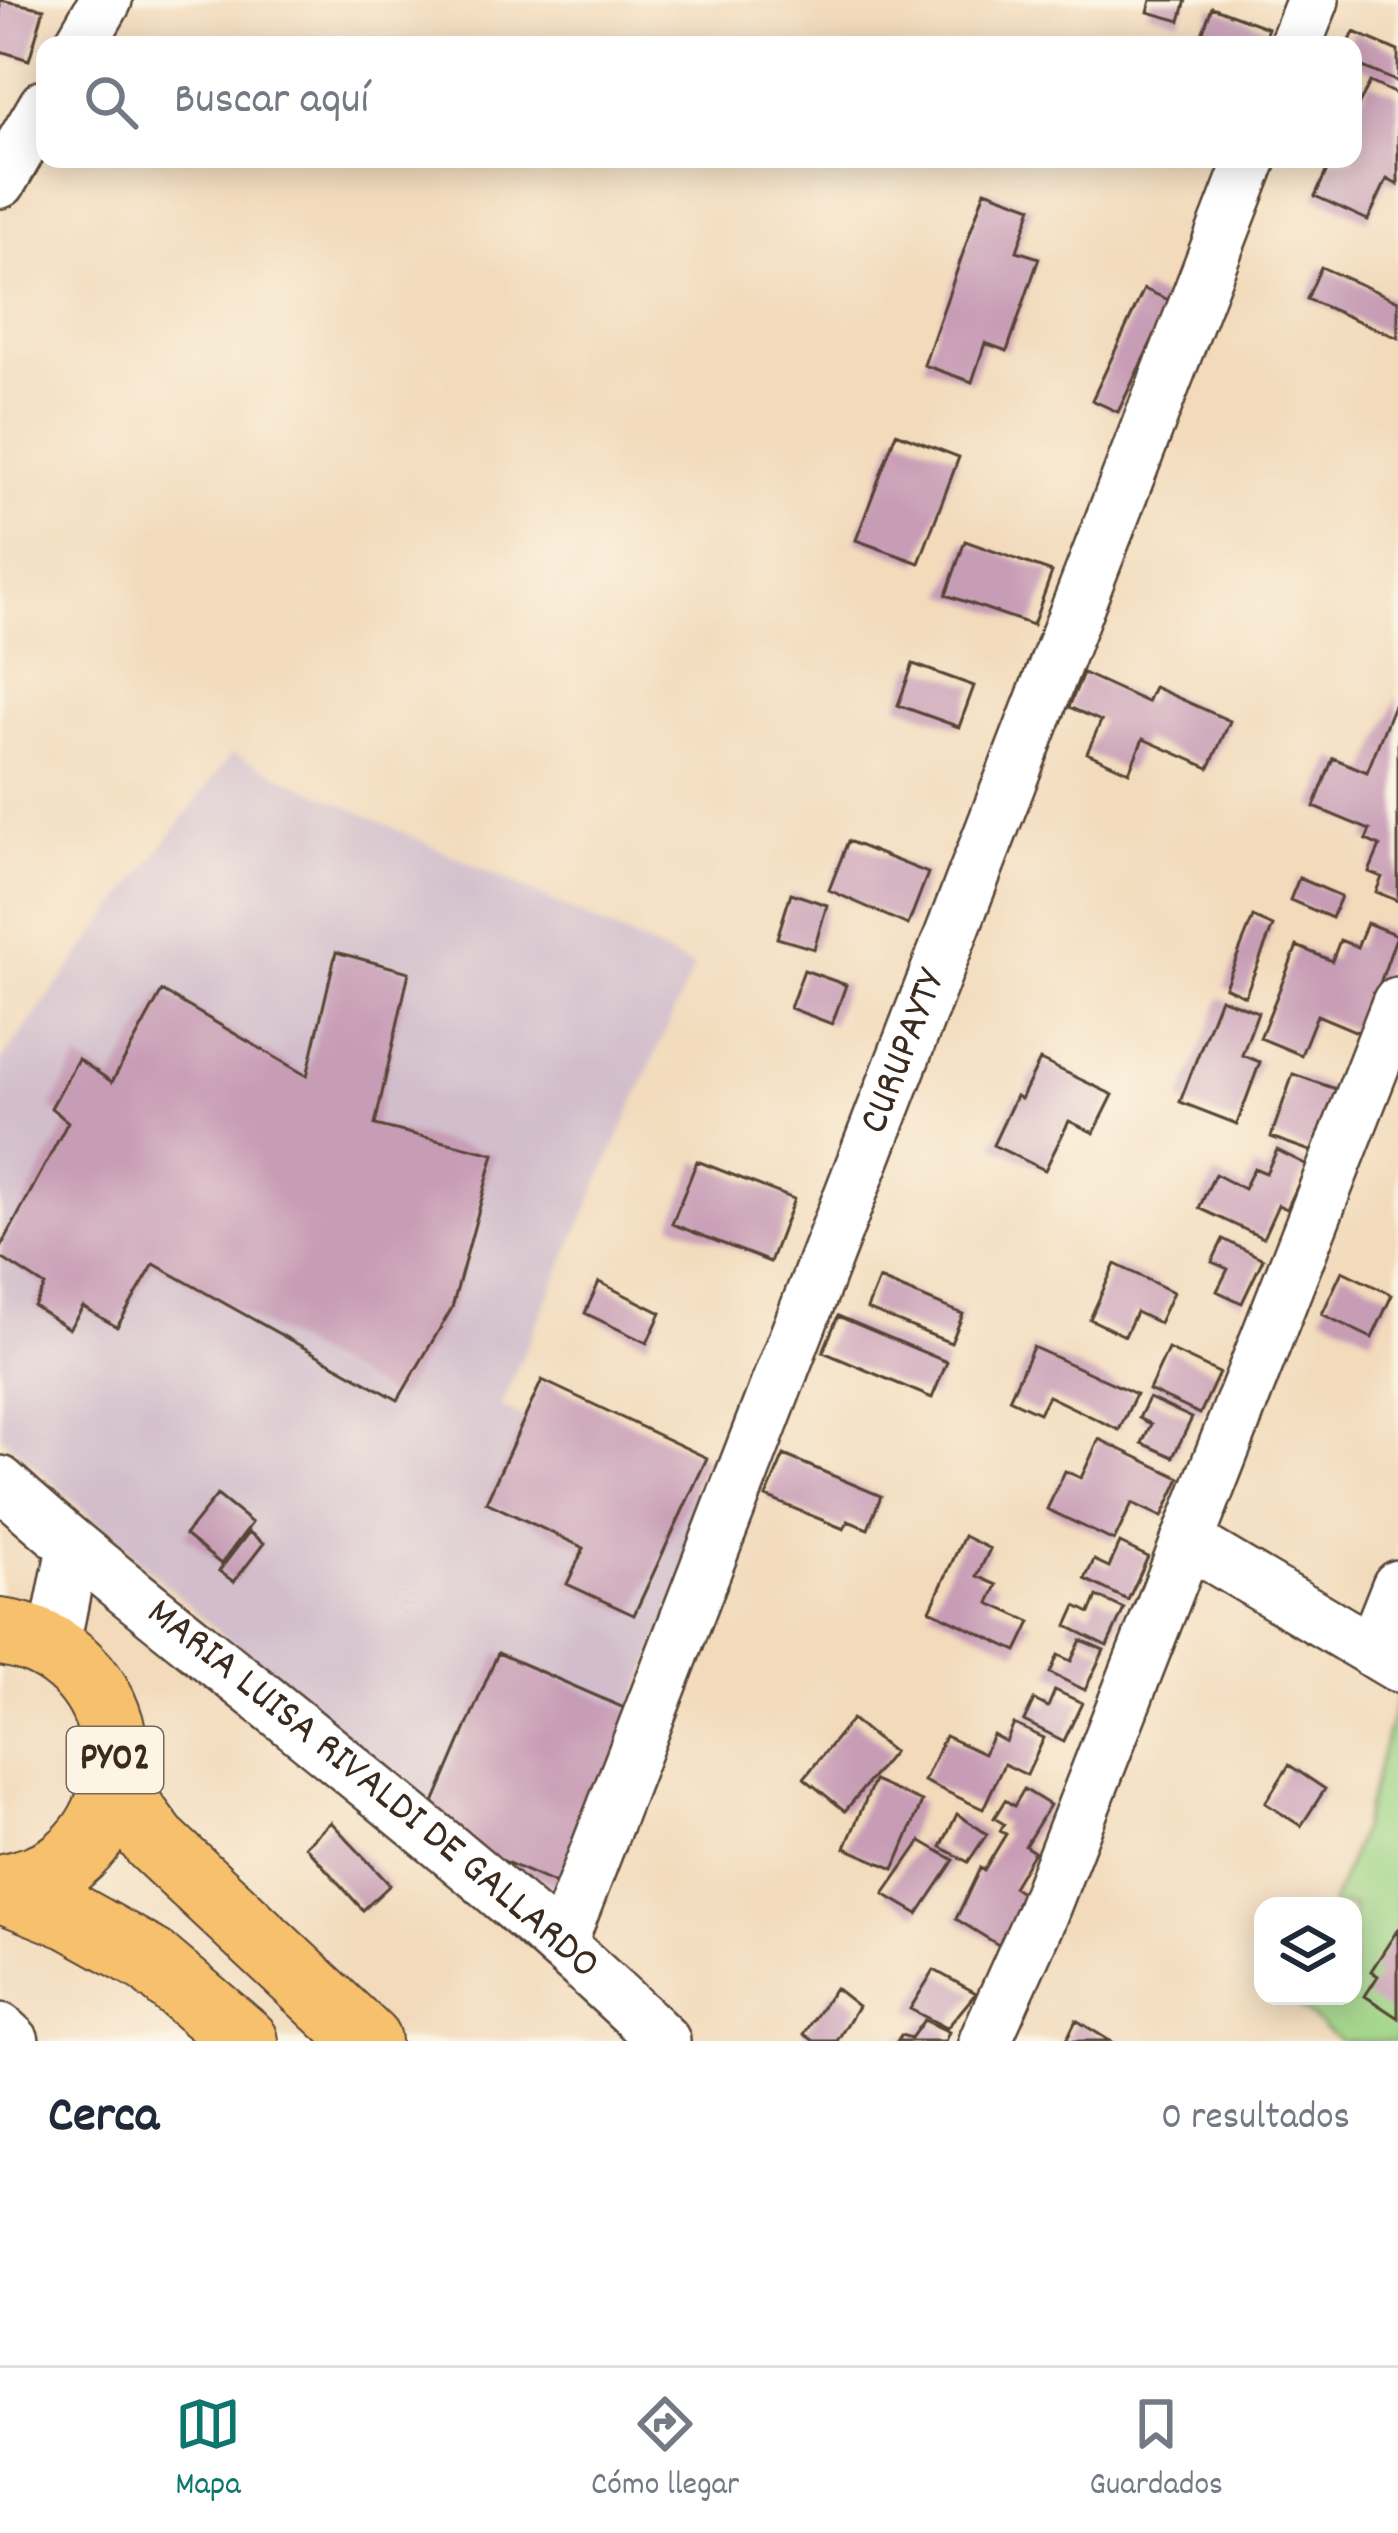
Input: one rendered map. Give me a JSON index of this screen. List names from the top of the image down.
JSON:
{
  "streets": {
    "highway": ["PY02"],
    "street": ["CURUPAYTY", "MARIA LUISA RIVALDI DE GALLARDO"]
  },
  "crossings": [
    ["CURUPAYTY", "MARIA LUISA RIVALDI DE GALLARDO"]
  ],
  "page": {
    "search": "Buscar aquí",
    "heading": ["Cerca", "0 resultados"],
    "nav": ["Mapa", "Cómo llegar", "Guardados"]
  }
}
